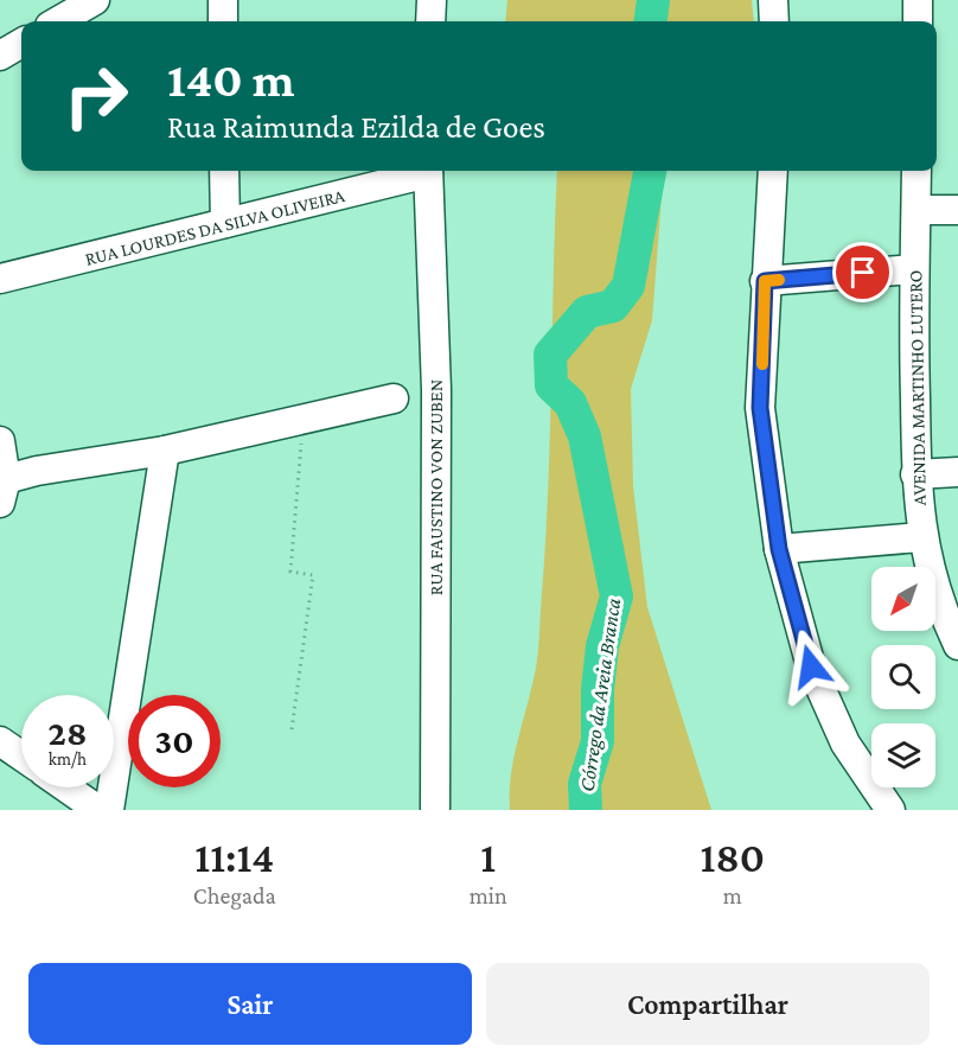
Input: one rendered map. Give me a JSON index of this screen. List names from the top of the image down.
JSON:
{
  "streets": {
    "street": ["RUA LOURDES DA SILVA OLIVEIRA", "AVENIDA MARTINHO LUTERO", "RUA FAUSTINO VON ZUBEN"]
  },
  "water": ["Córrego da Areia Branca"],
  "north": "bottom left",
  "page": {
    "turn": ["140 m", "Rua Raimunda Ezilda de Goes"],
    "speed": "28 km/h",
    "limit": "30",
    "eta": [
      "11:14",
      "Chegada",
      "1",
      "min",
      "180",
      "m"
    ],
    "buttons": ["Sair", "Compartilhar"]
  }
}
